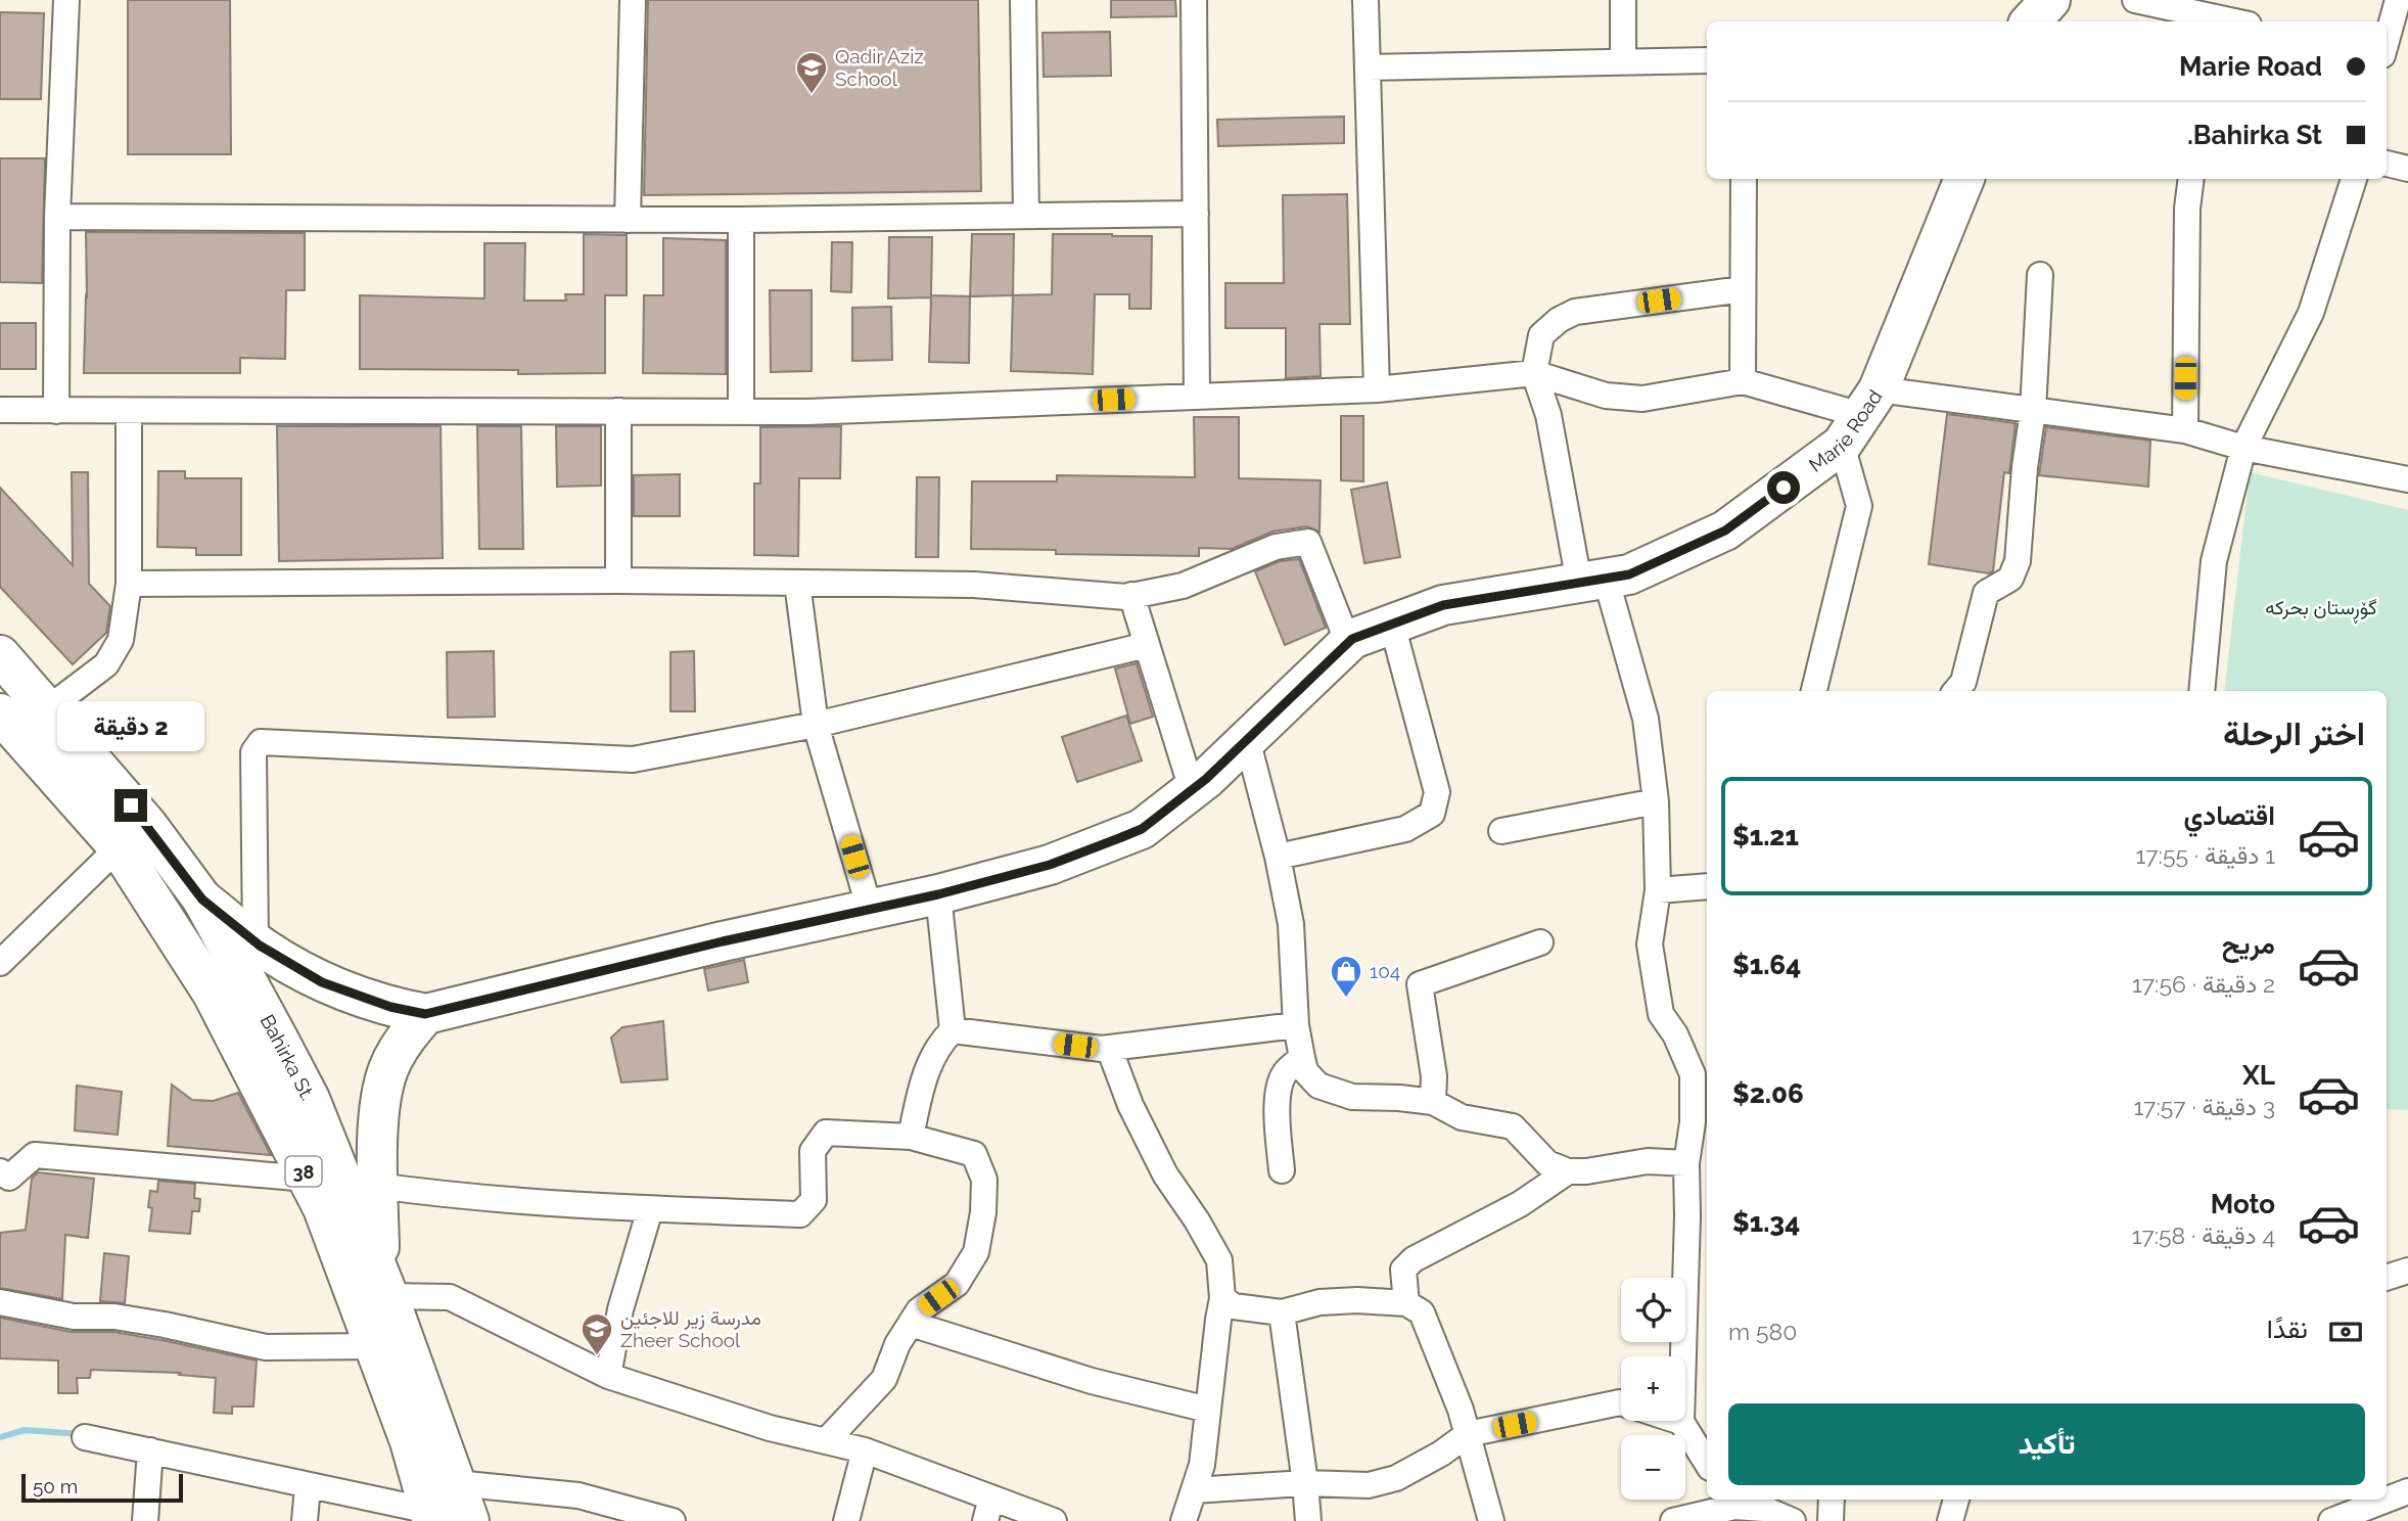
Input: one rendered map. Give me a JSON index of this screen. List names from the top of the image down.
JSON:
{
  "streets": {
    "main road": ["Marie Road", "Bahirka St.", "38"]
  },
  "crossings": [
    ["Marie Road", "38"],
    ["Bahirka St.", "38"]
  ],
  "parks": ["گۆڕستان بحركه‌"],
  "places": {
    "school or university": ["Qadir Aziz School", "مدرسة زير للاجئين Zheer School"],
    "shop": ["104"]
  },
  "scale_bar": "50 m",
  "page": {
    "banner": ["Marie Road", "Bahirka St."],
    "heading": "اختر الرحلة",
    "bubble": "2 دقيقة",
    "list": [
      {
        "name": "اقتصادي",
        "note": "1 دقيقة · 17:55",
        "value": "$1.21"
      },
      {
        "name": "مريح",
        "note": "2 دقيقة · 17:56",
        "value": "$1.64"
      },
      {
        "name": "XL",
        "note": "3 دقيقة · 17:57",
        "value": "$2.06"
      },
      {
        "name": "Moto",
        "note": "4 دقيقة · 17:58",
        "value": "$1.34"
      }
    ],
    "map_buttons": ["+", "−"],
    "pay": ["نقدًا", "580 m"],
    "buttons": "تأكيد",
    "scale": "50 m"
  }
}
